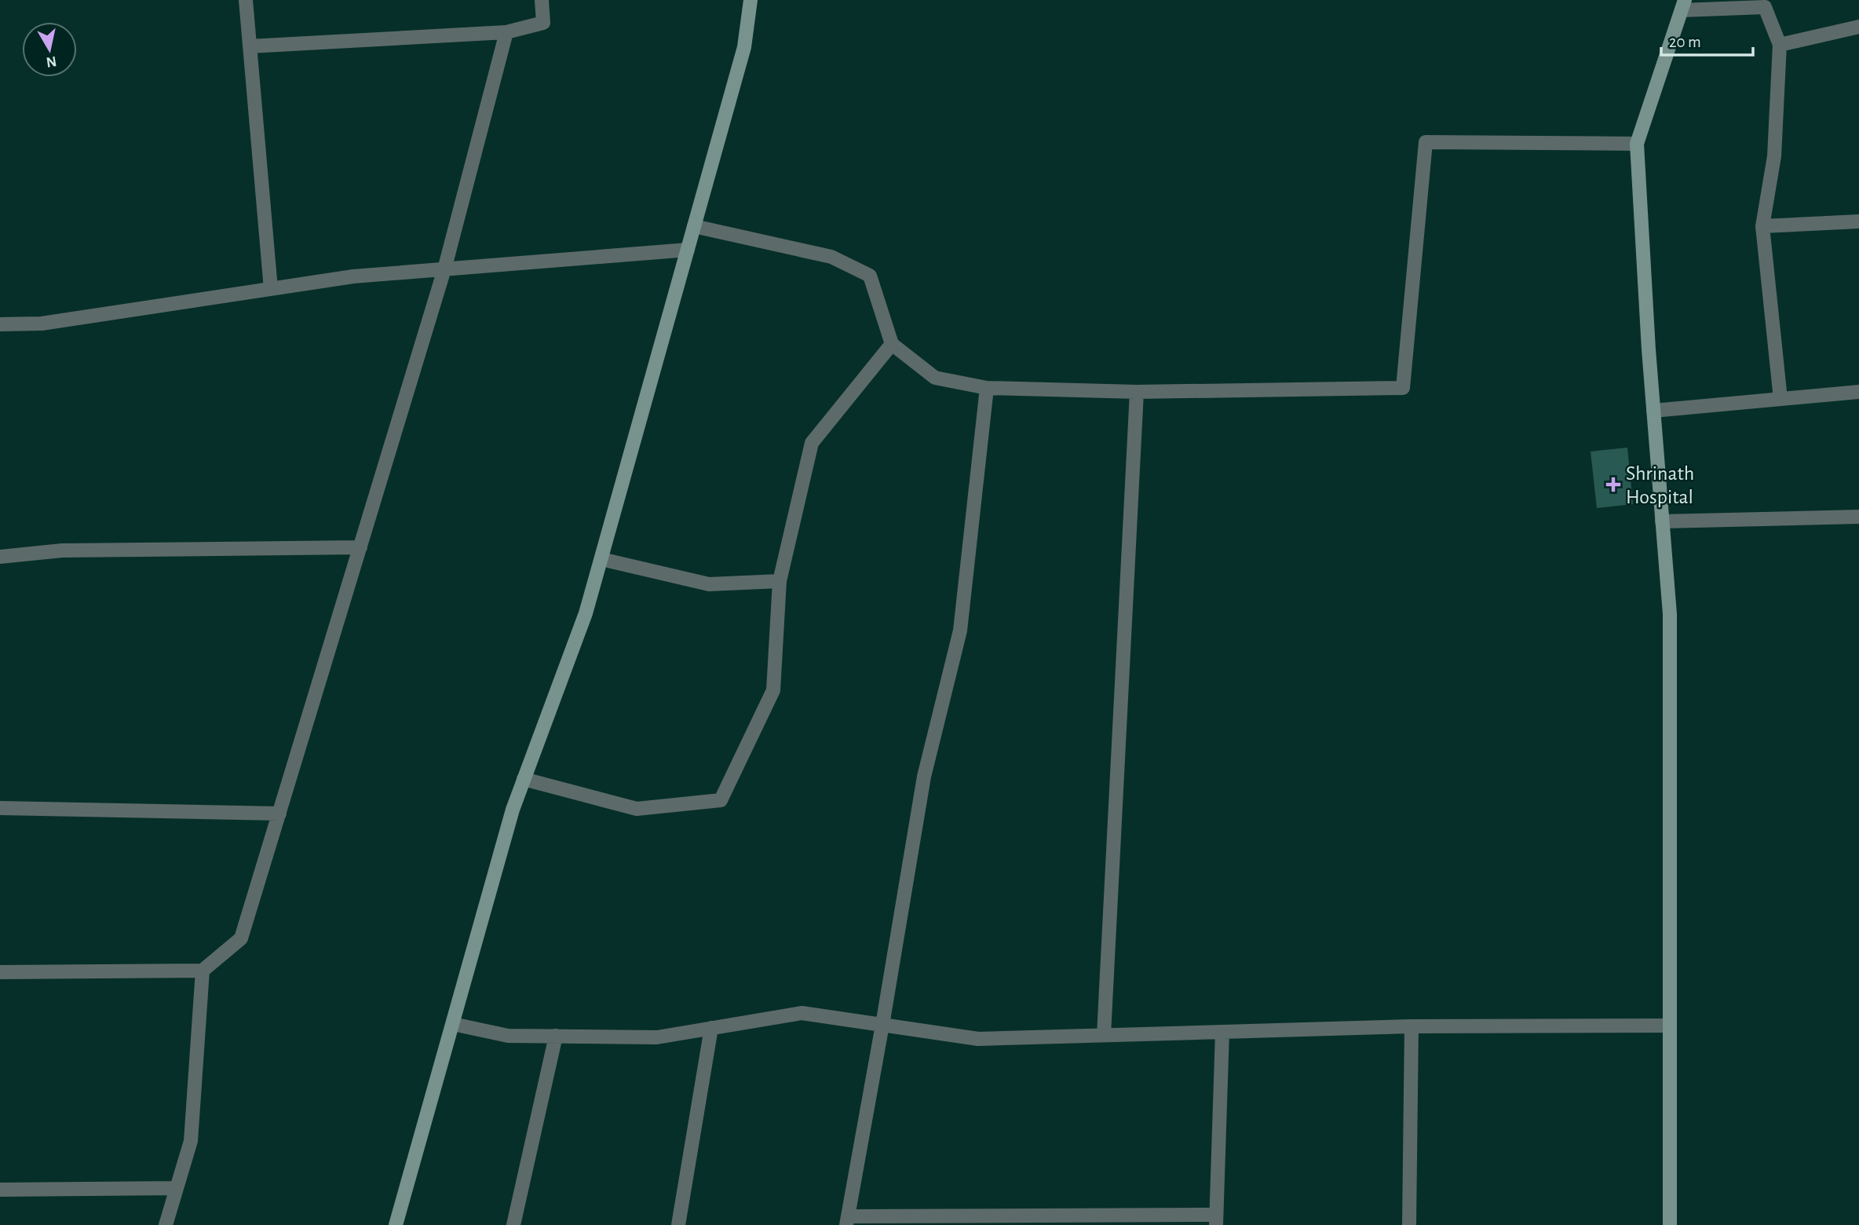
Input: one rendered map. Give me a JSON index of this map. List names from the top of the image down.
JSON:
{
  "places": {
    "health": ["Shrinath Hospital"]
  },
  "scale_bar": "20 m",
  "north": "bottom"
}
